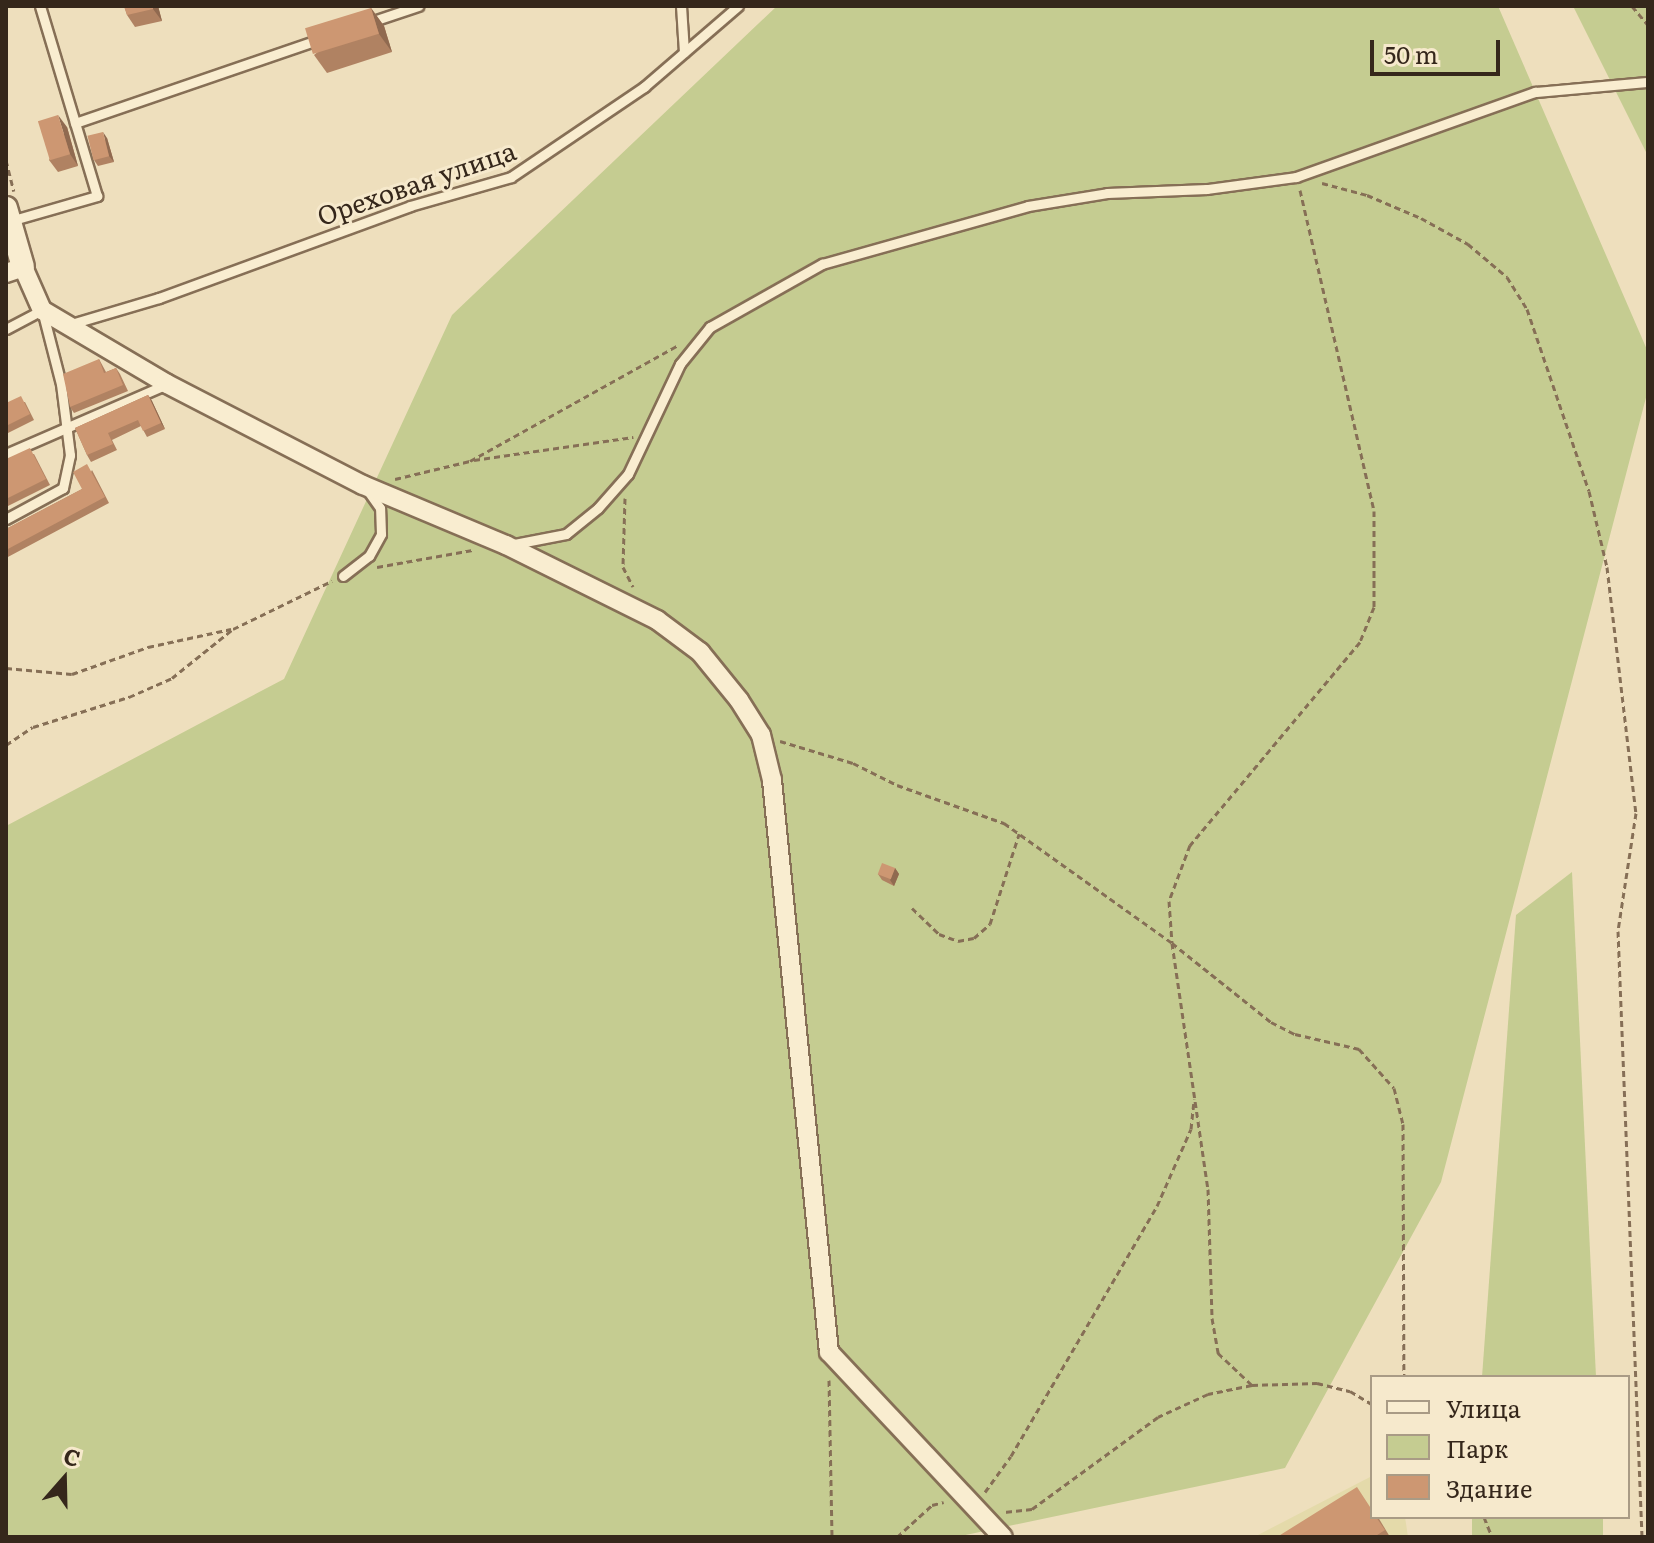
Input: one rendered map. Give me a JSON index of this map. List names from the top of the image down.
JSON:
{
  "streets": {
    "lane": ["Ореховая улица"]
  },
  "legend": ["Улица", "Парк", "Здание"],
  "scale_bar": "50 m",
  "north": "top"
}
